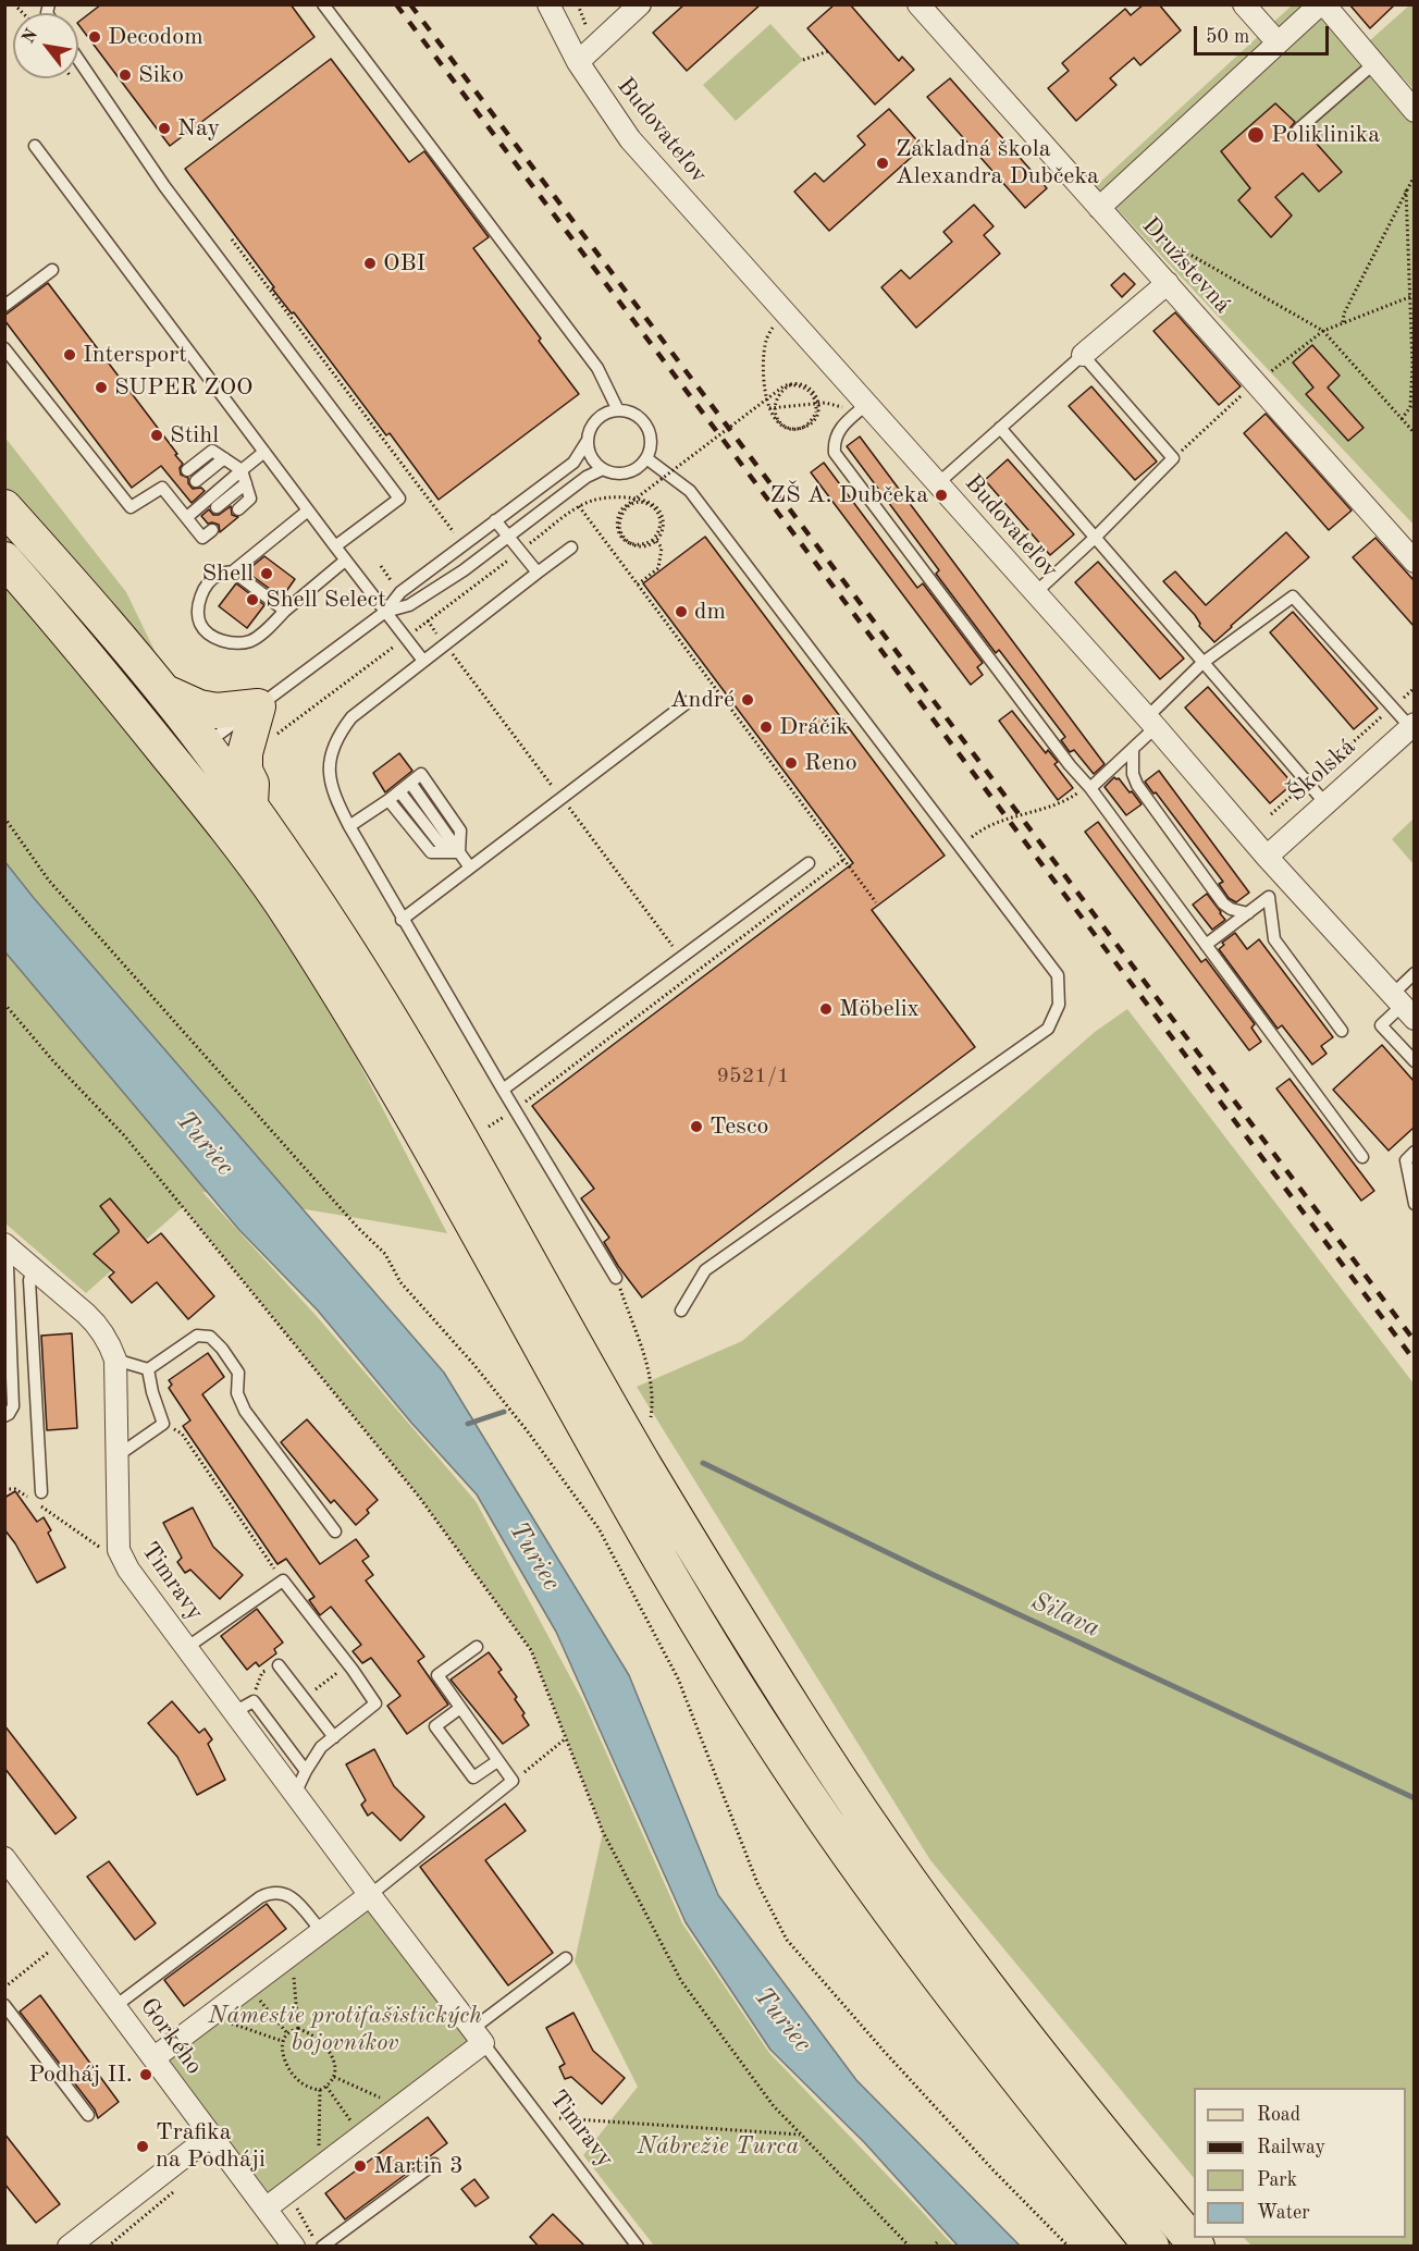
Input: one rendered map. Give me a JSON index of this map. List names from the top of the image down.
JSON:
{
  "streets": {
    "street": [
      "Budovateľov",
      "Družstevná",
      "Školská",
      "Timravy",
      "Gorkého"
    ]
  },
  "crossings": [
    ["Budovateľov", "Školská"]
  ],
  "water": ["Turiec", "Silava"],
  "parks": ["Námestie protifašistických bojovníkov", "Nábrežie Turca"],
  "places": [
    "Decodom",
    "Siko",
    "Nay",
    "Poliklinika",
    "Základná škola Alexandra Dubčeka",
    "OBI",
    "Intersport",
    "SUPER ZOO",
    "Stihl",
    "ZŠ A. Dubčeka",
    "Shell",
    "Shell Select",
    "dm",
    "André",
    "Dráčik",
    "Reno",
    "Möbelix",
    "Tesco",
    "Podháj II.",
    "Trafika na Podháji",
    "Martin 3"
  ],
  "house_numbers": ["9521/1"],
  "legend": [
    "Road",
    "Railway",
    "Park",
    "Water"
  ],
  "scale_bar": "50 m",
  "north": "top left"
}
